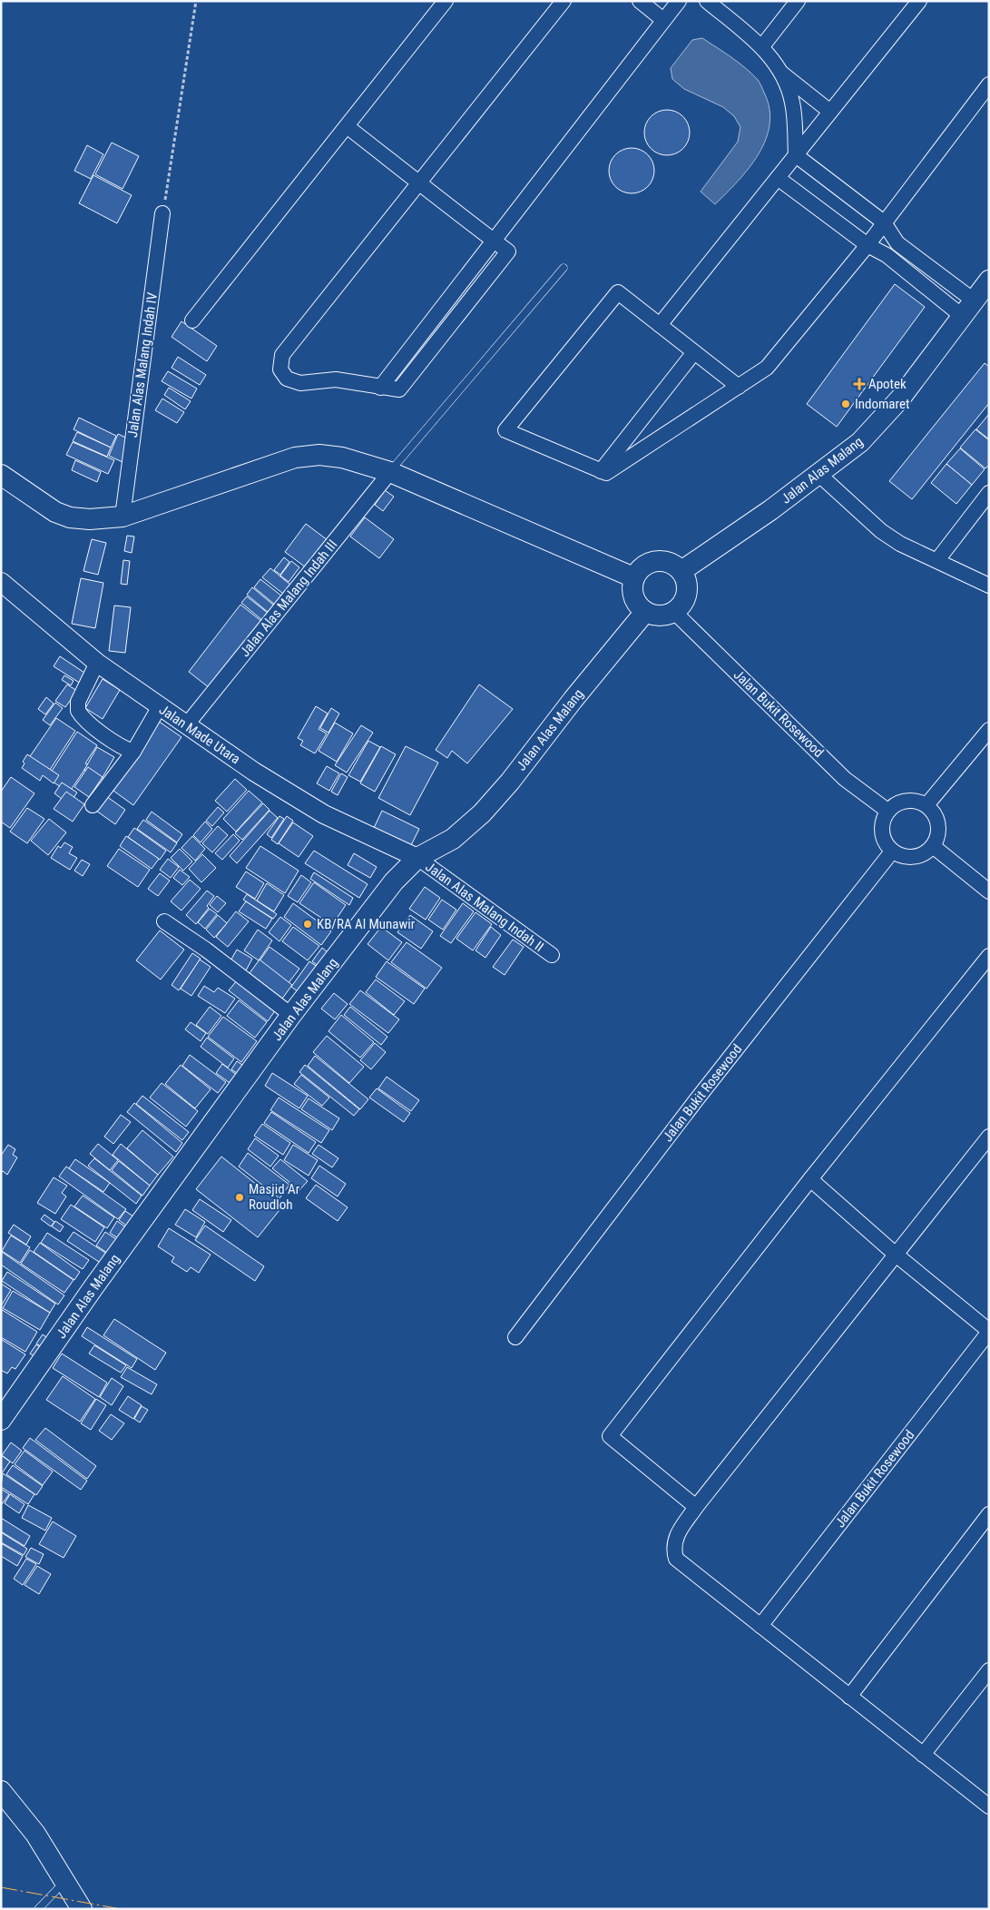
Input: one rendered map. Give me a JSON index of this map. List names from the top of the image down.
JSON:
{
  "streets": {
    "main road": ["Jalan Alas Malang"],
    "street": [
      "Jalan Alas Malang Indah IV",
      "Jalan Alas Malang Indah III",
      "Jalan Bukit Rosewood",
      "Jalan Made Utara",
      "Jalan Alas Malang Indah II"
    ]
  },
  "crossings": [
    ["Jalan Alas Malang", "Jalan Bukit Rosewood"],
    ["Jalan Alas Malang", "Jalan Made Utara"],
    ["Jalan Alas Malang", "Jalan Alas Malang Indah II"],
    ["Jalan Alas Malang Indah III", "Jalan Made Utara"],
    ["Jalan Made Utara", "Jalan Alas Malang Indah II"]
  ],
  "places": {
    "health": ["Apotek"],
    "other": ["Indomaret", "KB/RA Al Munawir", "Masjid Ar Roudloh"]
  }
}
